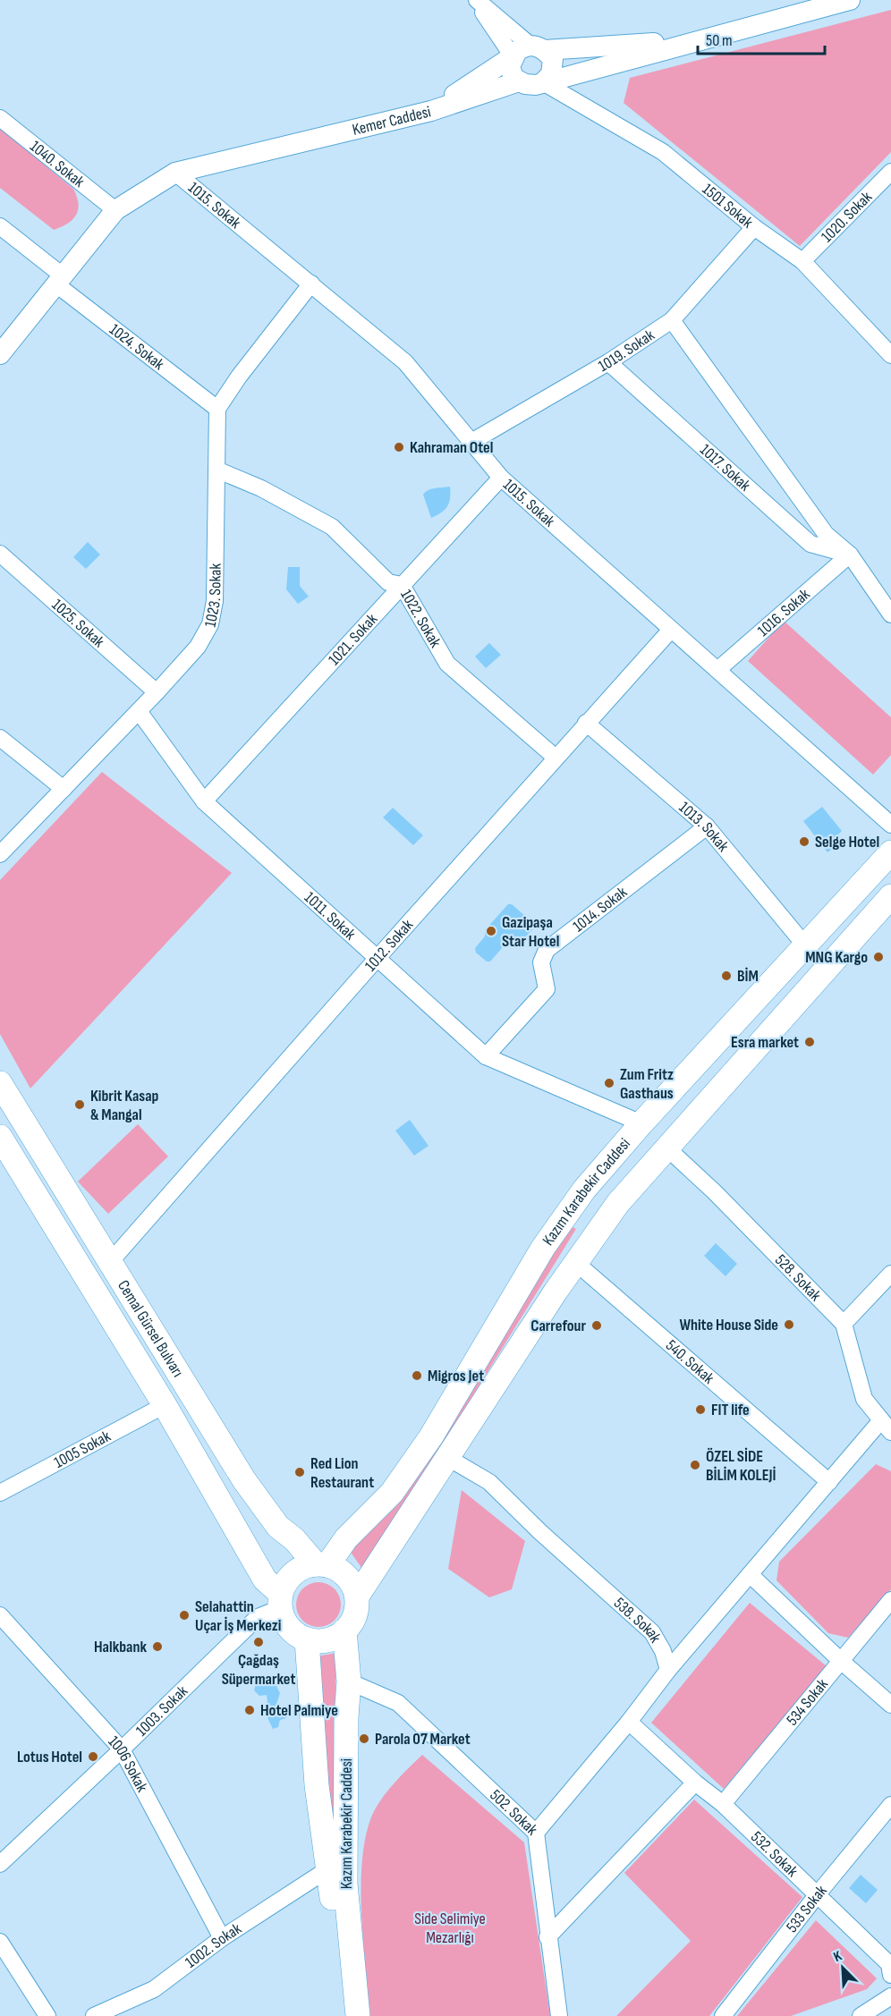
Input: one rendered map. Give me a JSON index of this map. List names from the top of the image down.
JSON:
{
  "streets": {
    "main road": ["Kazım Karabekir Caddesi", "Cemal Gürsel Bulvarı"],
    "street": [
      "Kemer Caddesi",
      "1040. Sokak",
      "1015. Sokak",
      "1501 Sokak",
      "1020. Sokak",
      "1024. Sokak",
      "1019. Sokak",
      "1017. Sokak",
      "1023. Sokak",
      "1016. Sokak",
      "1022. Sokak",
      "1025. Sokak",
      "1021. Sokak",
      "1013. Sokak",
      "1014. Sokak",
      "1011. Sokak",
      "1012. Sokak",
      "528. Sokak",
      "540. Sokak",
      "1005 Sokak",
      "538. Sokak",
      "534 Sokak",
      "1003. Sokak",
      "1006 Sokak",
      "502. Sokak",
      "532. Sokak",
      "533 Sokak",
      "1002. Sokak"
    ]
  },
  "crossings": [
    ["Kemer Caddesi", "1040. Sokak"],
    ["Kemer Caddesi", "1015. Sokak"],
    ["Kemer Caddesi", "1501 Sokak"],
    ["Kemer Caddesi", "1024. Sokak"],
    ["1015. Sokak", "1019. Sokak"],
    ["1015. Sokak", "1016. Sokak"],
    ["1015. Sokak", "1021. Sokak"],
    ["1015. Sokak", "1012. Sokak"],
    ["1501 Sokak", "1020. Sokak"],
    ["1501 Sokak", "1019. Sokak"],
    ["1024. Sokak", "1023. Sokak"],
    ["1019. Sokak", "1017. Sokak"],
    ["1017. Sokak", "1016. Sokak"],
    ["1023. Sokak", "1022. Sokak"],
    ["1023. Sokak", "1025. Sokak"],
    ["1023. Sokak", "1011. Sokak"],
    ["1022. Sokak", "1021. Sokak"],
    ["1022. Sokak", "1012. Sokak"],
    ["1021. Sokak", "1011. Sokak"],
    ["1013. Sokak", "1014. Sokak"],
    ["1013. Sokak", "1012. Sokak"],
    ["1013. Sokak", "Kazım Karabekir Caddesi"],
    ["1014. Sokak", "1011. Sokak"],
    ["1011. Sokak", "1012. Sokak"],
    ["1011. Sokak", "Kazım Karabekir Caddesi"],
    ["1012. Sokak", "Cemal Gürsel Bulvarı"],
    ["Kazım Karabekir Caddesi", "528. Sokak"],
    ["Kazım Karabekir Caddesi", "Cemal Gürsel Bulvarı"],
    ["Kazım Karabekir Caddesi", "540. Sokak"],
    ["Kazım Karabekir Caddesi", "538. Sokak"],
    ["Kazım Karabekir Caddesi", "1003. Sokak"],
    ["Kazım Karabekir Caddesi", "502. Sokak"],
    ["Kazım Karabekir Caddesi", "1002. Sokak"],
    ["Cemal Gürsel Bulvarı", "1005 Sokak"],
    ["Cemal Gürsel Bulvarı", "1003. Sokak"],
    ["534 Sokak", "532. Sokak"],
    ["1003. Sokak", "1006 Sokak"],
    ["1006 Sokak", "1002. Sokak"],
    ["532. Sokak", "533 Sokak"]
  ],
  "parks": ["Side Selimiye Mezarlığı"],
  "places": [
    "Kahraman Otel",
    "Selge Hotel",
    "Gazipaşa Star Hotel",
    "MNG Kargo",
    "BİM",
    "Esra market",
    "Zum Fritz Gasthaus",
    "Kibrit Kasap & Mangal",
    "White House Side",
    "Carrefour",
    "Migros Jet",
    "FIT life",
    "ÖZEL SİDE BİLİM KOLEJİ",
    "Red Lion Restaurant",
    "Selahattin Uçar İş Merkezi",
    "Çağdaş Süpermarket",
    "Halkbank",
    "Hotel Palmiye",
    "Parola 07 Market",
    "Lotus Hotel"
  ],
  "scale_bar": "50 m",
  "north": "top left"
}
